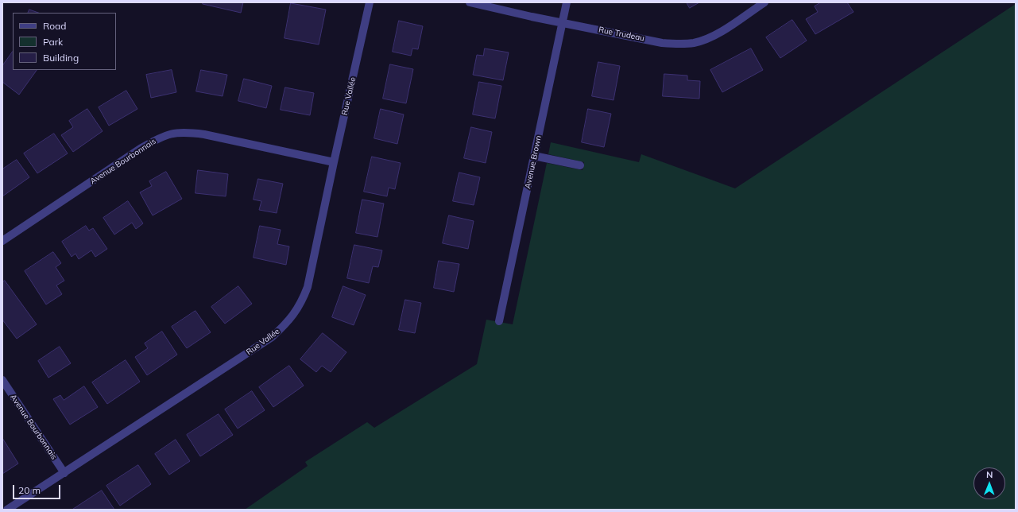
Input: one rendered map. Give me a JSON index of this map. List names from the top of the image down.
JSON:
{
  "streets": {
    "street": [
      "Rue Trudeau",
      "Rue Vallée",
      "Avenue Bourbonnais",
      "Avenue Brown"
    ]
  },
  "crossings": [
    ["Rue Trudeau", "Avenue Brown"],
    ["Rue Vallée", "Avenue Bourbonnais"]
  ],
  "legend": ["Road", "Park", "Building"],
  "scale_bar": "20 m",
  "north": "top"
}
